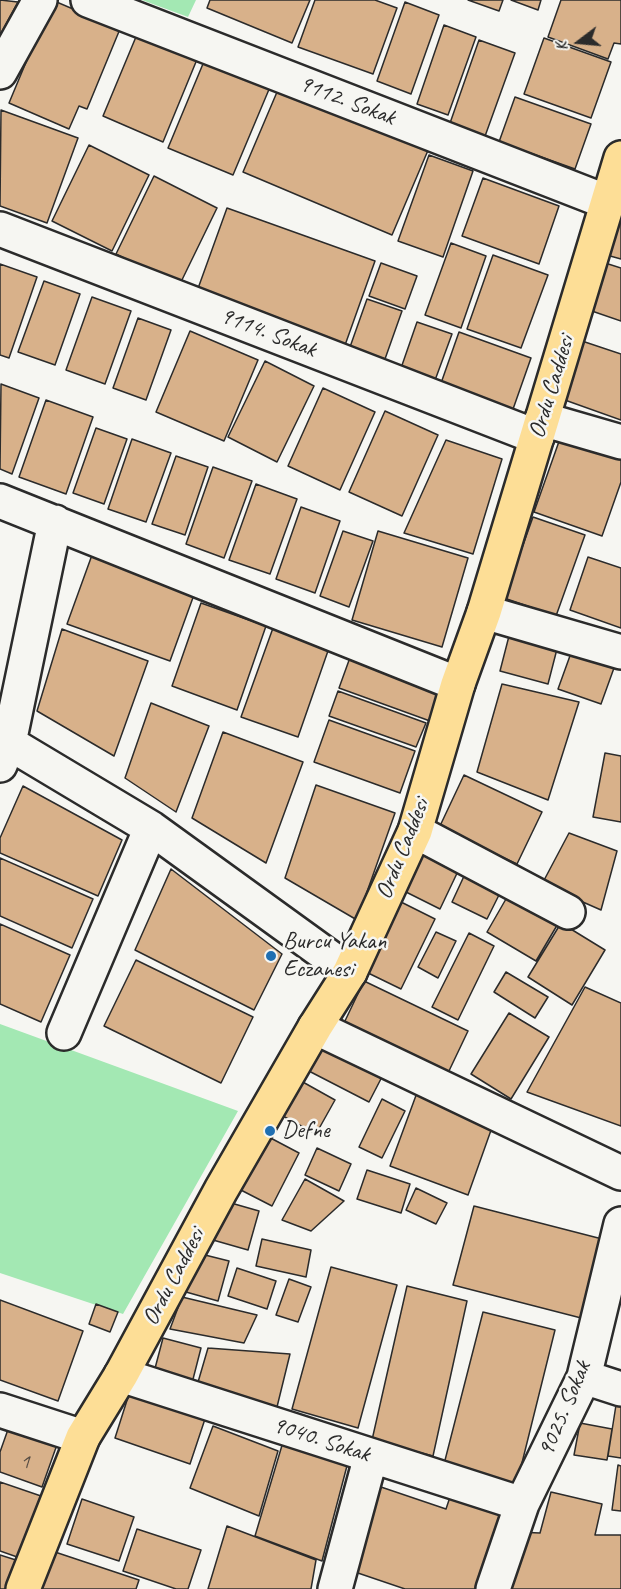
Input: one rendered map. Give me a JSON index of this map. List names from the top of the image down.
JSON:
{
  "streets": {
    "main road": ["Ordu Caddesi"],
    "street": [
      "9112. Sokak",
      "9114. Sokak",
      "9025. Sokak",
      "9040. Sokak"
    ]
  },
  "crossings": [
    ["9112. Sokak", "Ordu Caddesi"],
    ["9114. Sokak", "Ordu Caddesi"],
    ["Ordu Caddesi", "9040. Sokak"],
    ["9025. Sokak", "9040. Sokak"]
  ],
  "places": ["Burcu Yakan Eczanesi", "Defne"],
  "house_numbers": ["1"],
  "north": "left"
}
